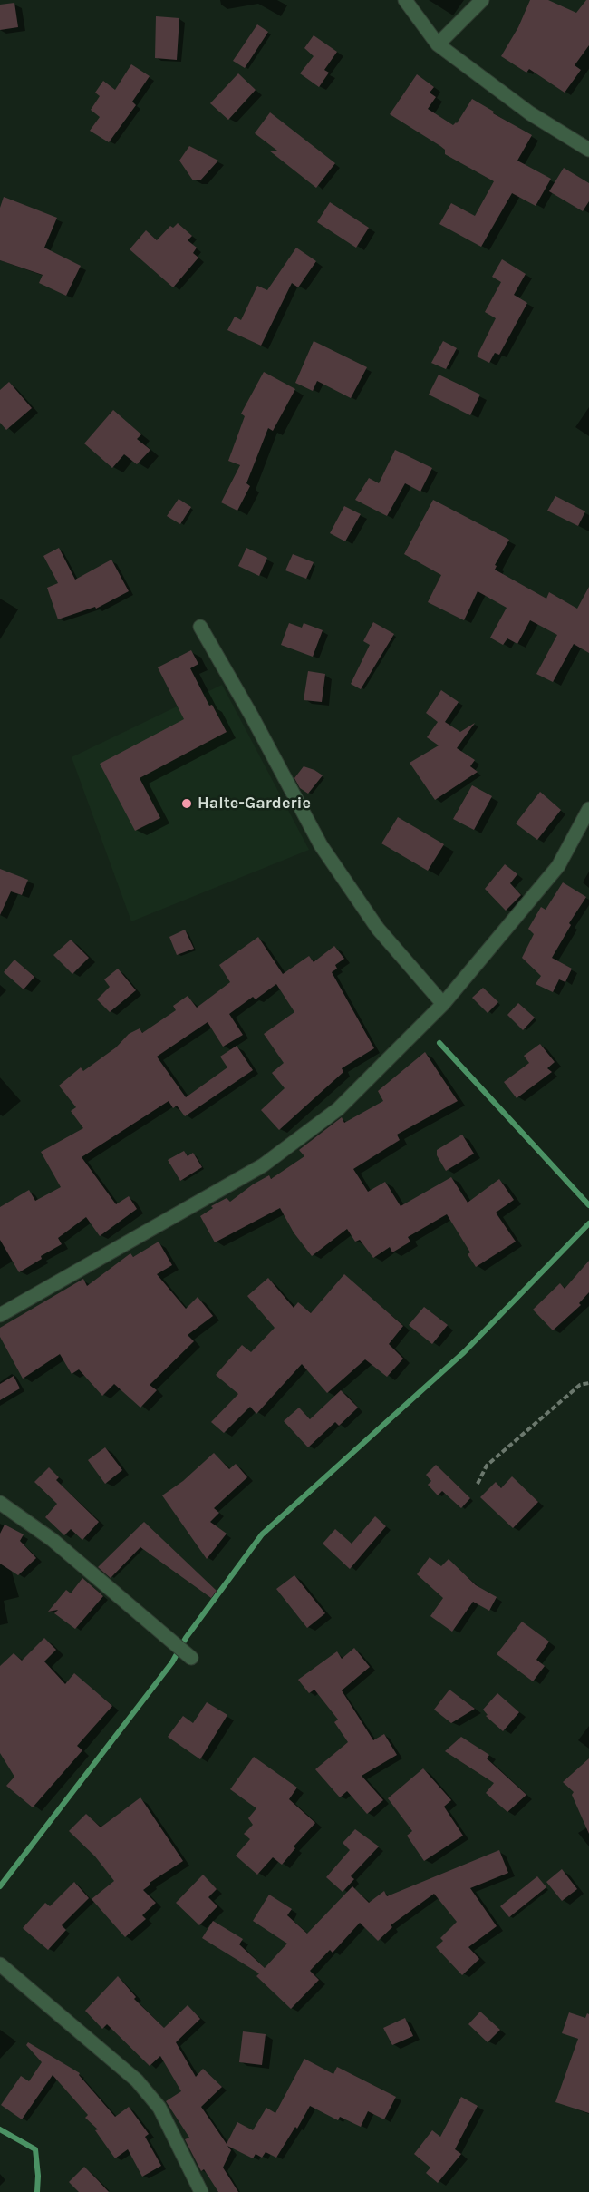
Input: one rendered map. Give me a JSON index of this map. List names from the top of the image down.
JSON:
{
  "places": ["Halte-Garderie"]
}
